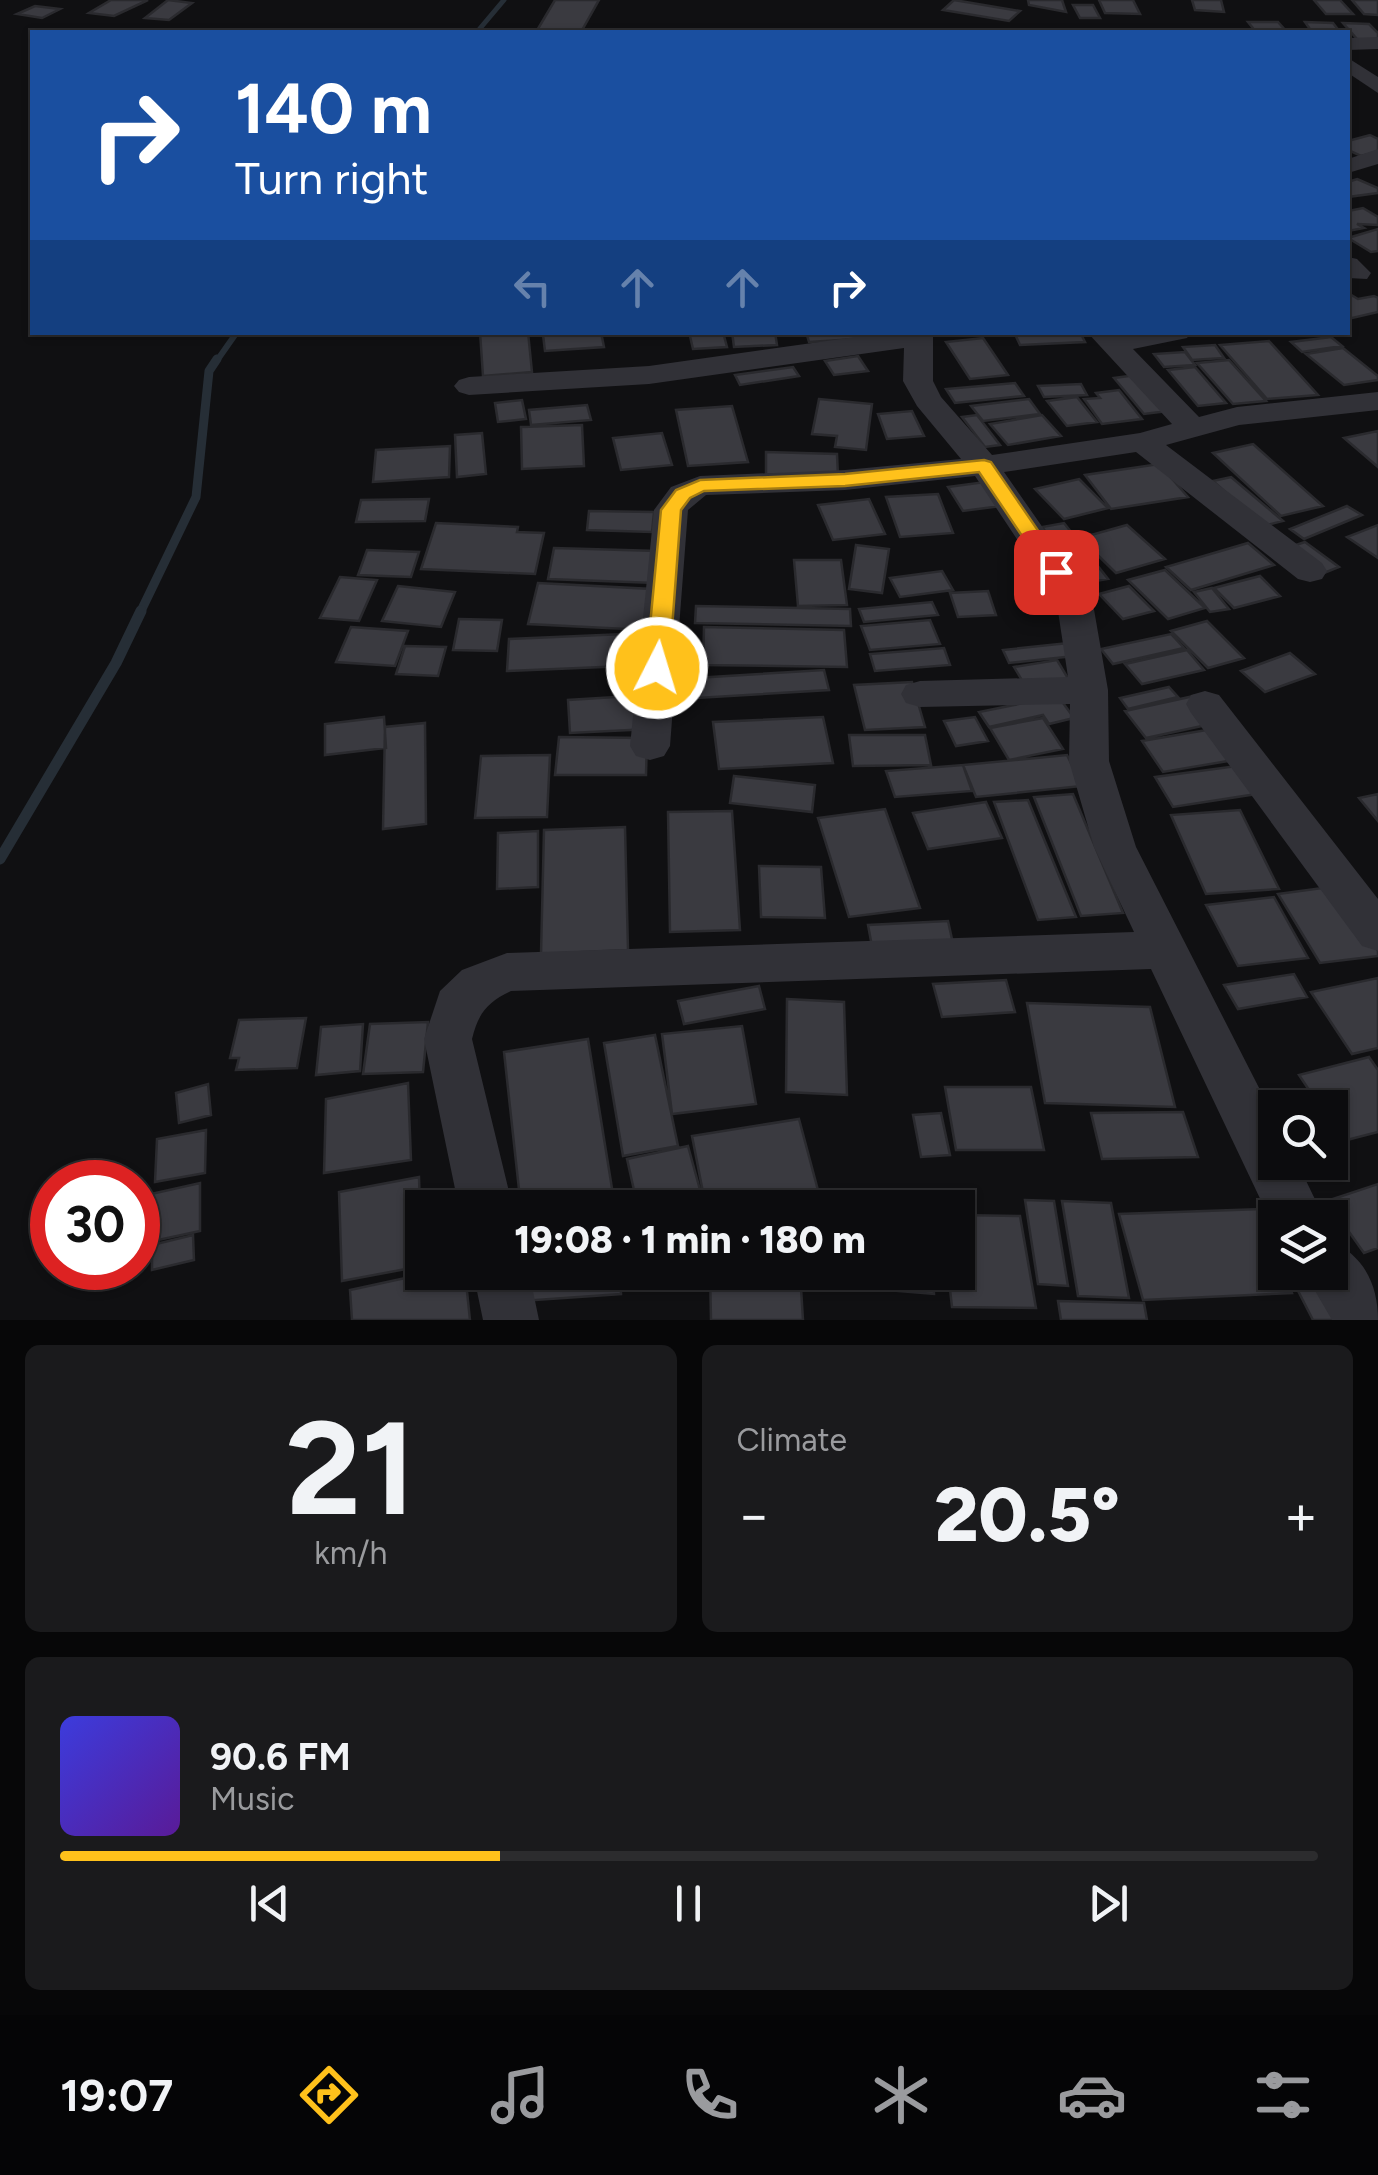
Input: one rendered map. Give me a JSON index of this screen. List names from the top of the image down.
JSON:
{
  "page": {
    "turn": ["140 m", "Turn right"],
    "limit": "30",
    "trip": "19:08 · 1 min · 180 m",
    "tile": [
      ["21", "km/h"],
      "Climate"
    ],
    "heat": ["−", "20.5°", "+"],
    "song": ["90.6 FM", "Music"],
    "tabs": "19:07"
  }
}
